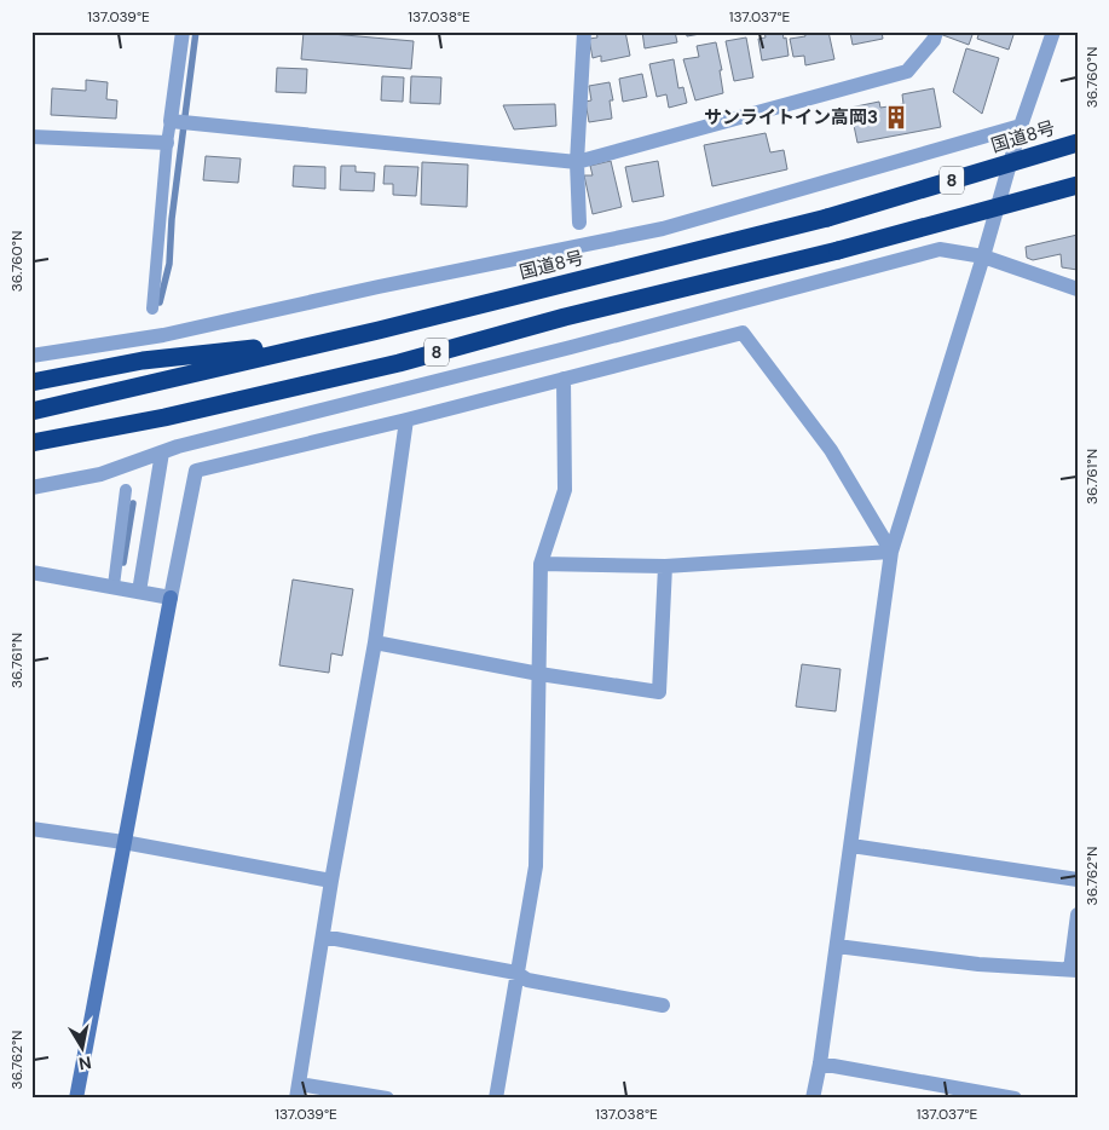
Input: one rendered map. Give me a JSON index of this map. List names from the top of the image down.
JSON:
{
  "streets": {
    "highway": ["国道8号", "8"]
  },
  "crossings": [
    ["国道8号", "8"]
  ],
  "places": {
    "building": ["サンライトイン高岡3"]
  },
  "north": "bottom",
  "coordinates": [
    "137.039°E",
    "137.038°E",
    "137.037°E",
    "36.760°N",
    "36.761°N",
    "36.762°N"
  ]
}
